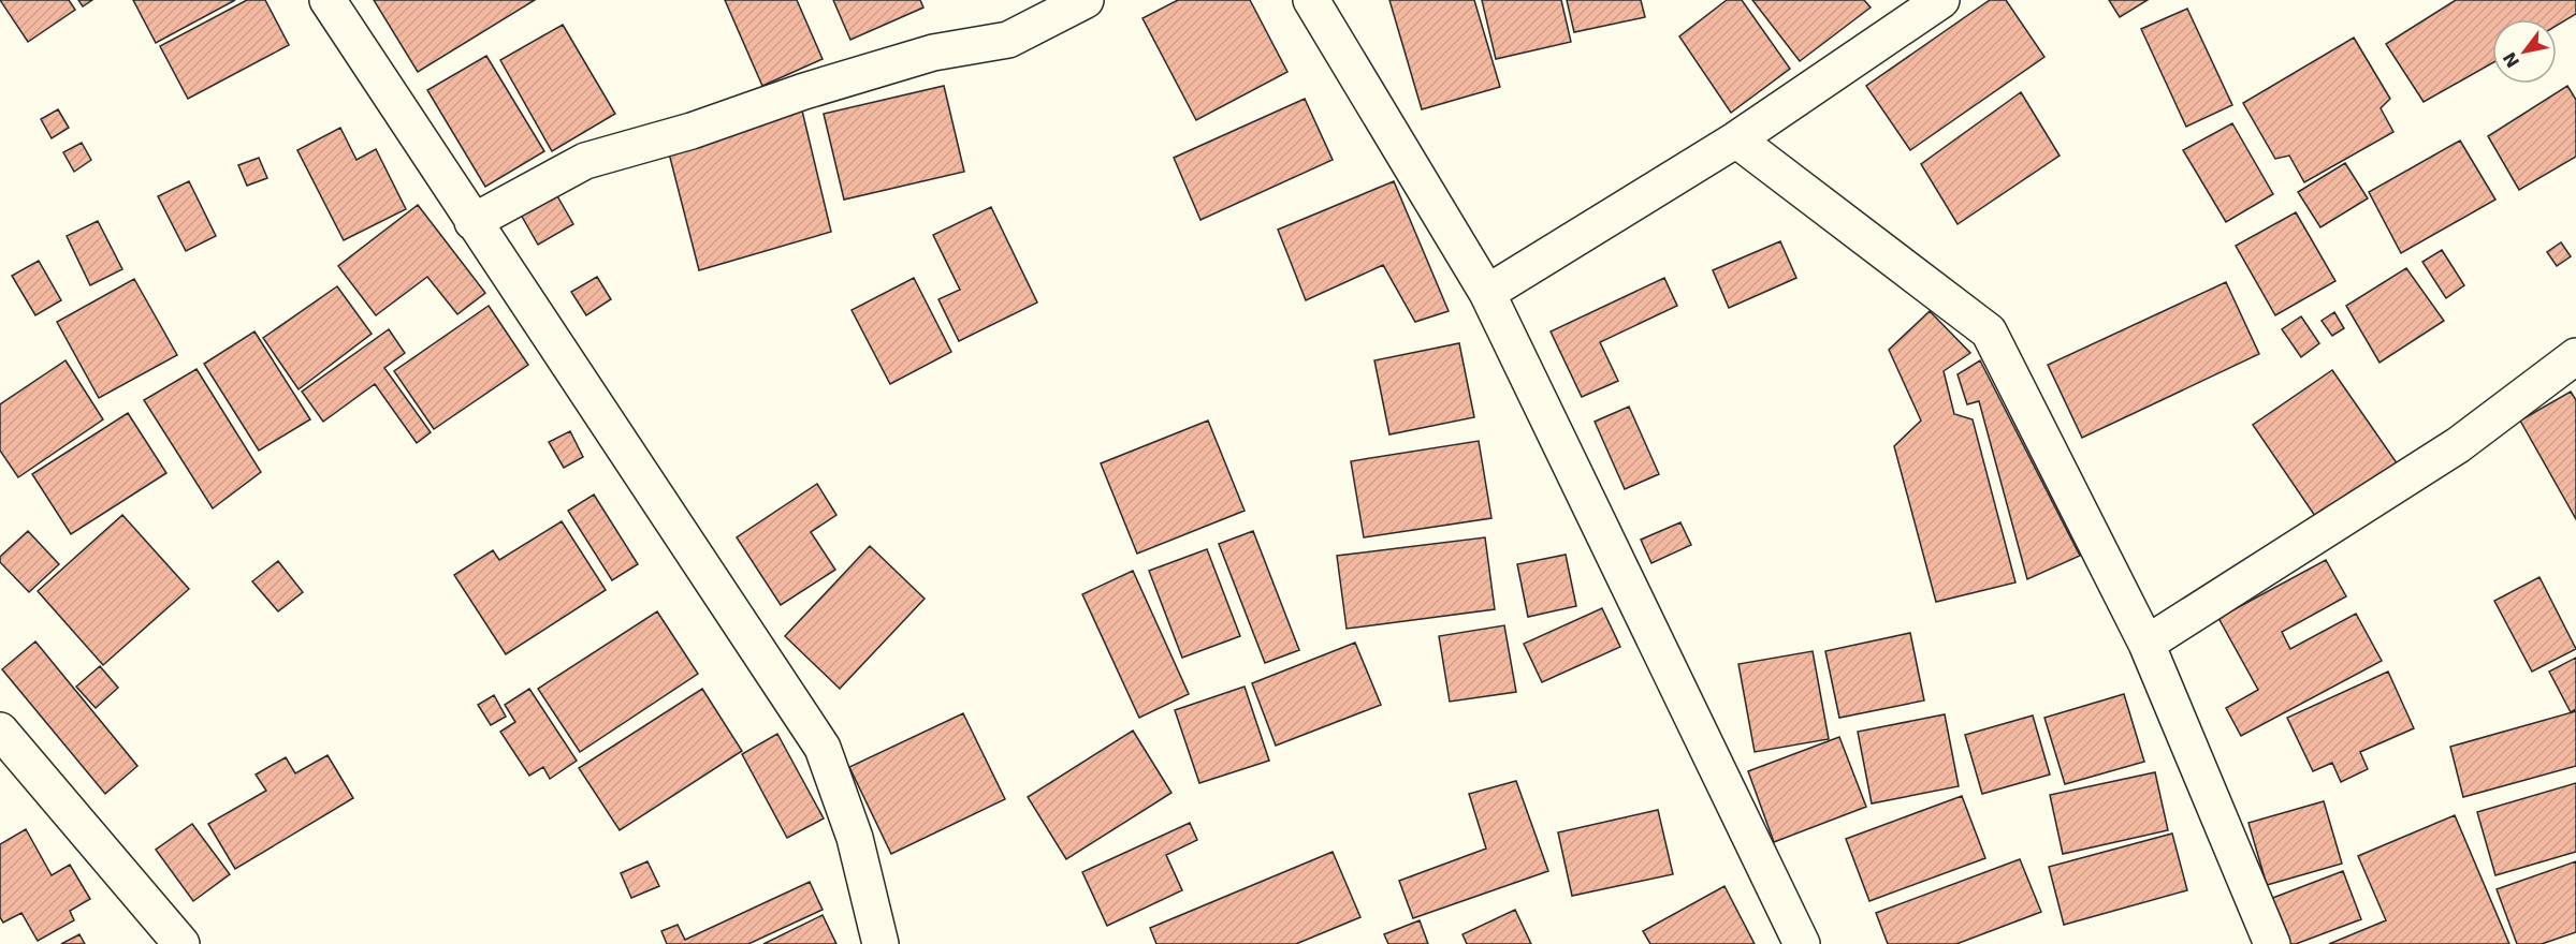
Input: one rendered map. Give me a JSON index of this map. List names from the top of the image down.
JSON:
{
  "north": "bottom left"
}
